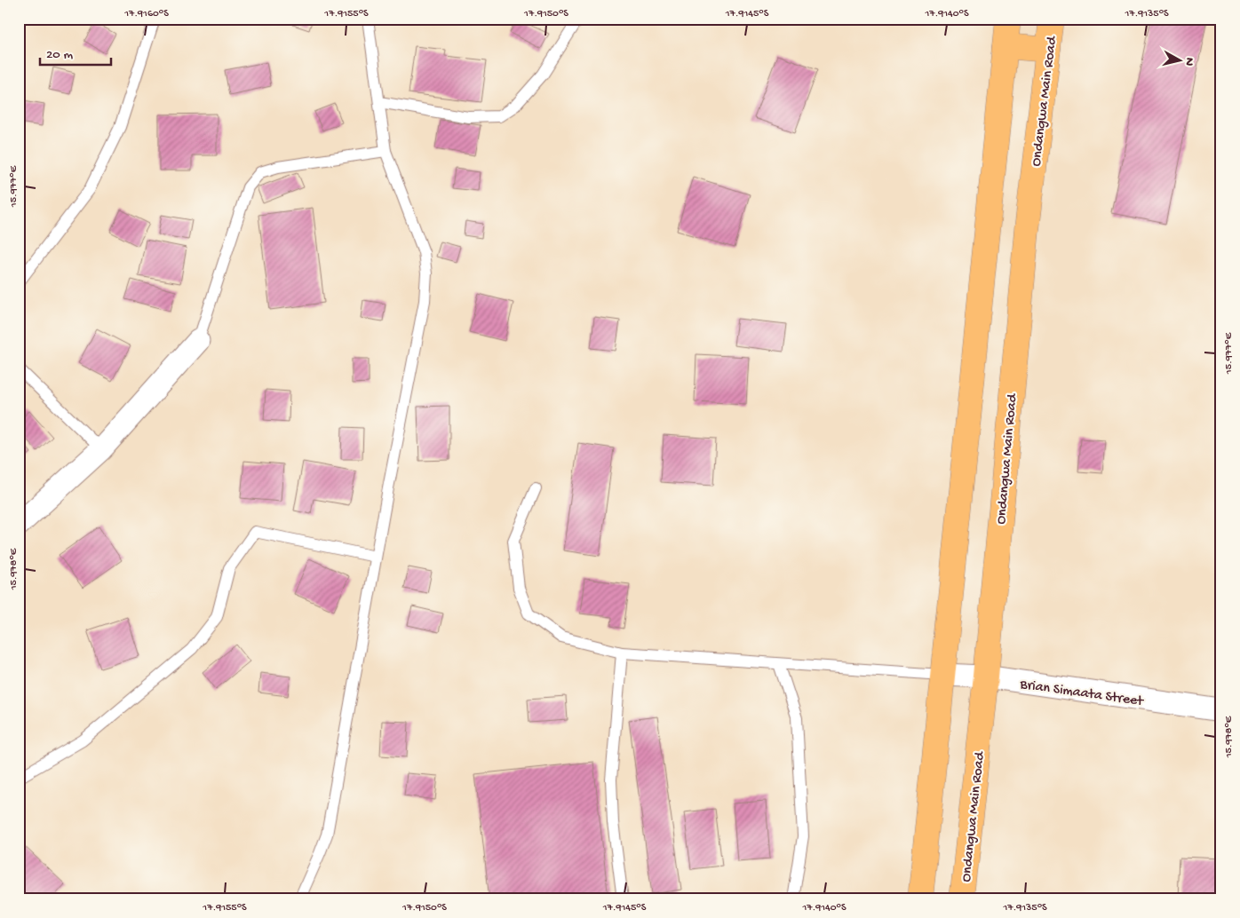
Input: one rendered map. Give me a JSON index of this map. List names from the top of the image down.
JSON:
{
  "streets": {
    "main road": ["Ondangwa Main Road"],
    "street": ["Brian Simaata Street"]
  },
  "crossings": [
    ["Ondangwa Main Road", "Brian Simaata Street"]
  ],
  "scale_bar": "20 m",
  "north": "right",
  "coordinates": [
    "17.9160°S",
    "17.9155°S",
    "17.9150°S",
    "17.9145°S",
    "17.9140°S",
    "17.9135°S",
    "15.977°E",
    "15.978°E"
  ]
}
